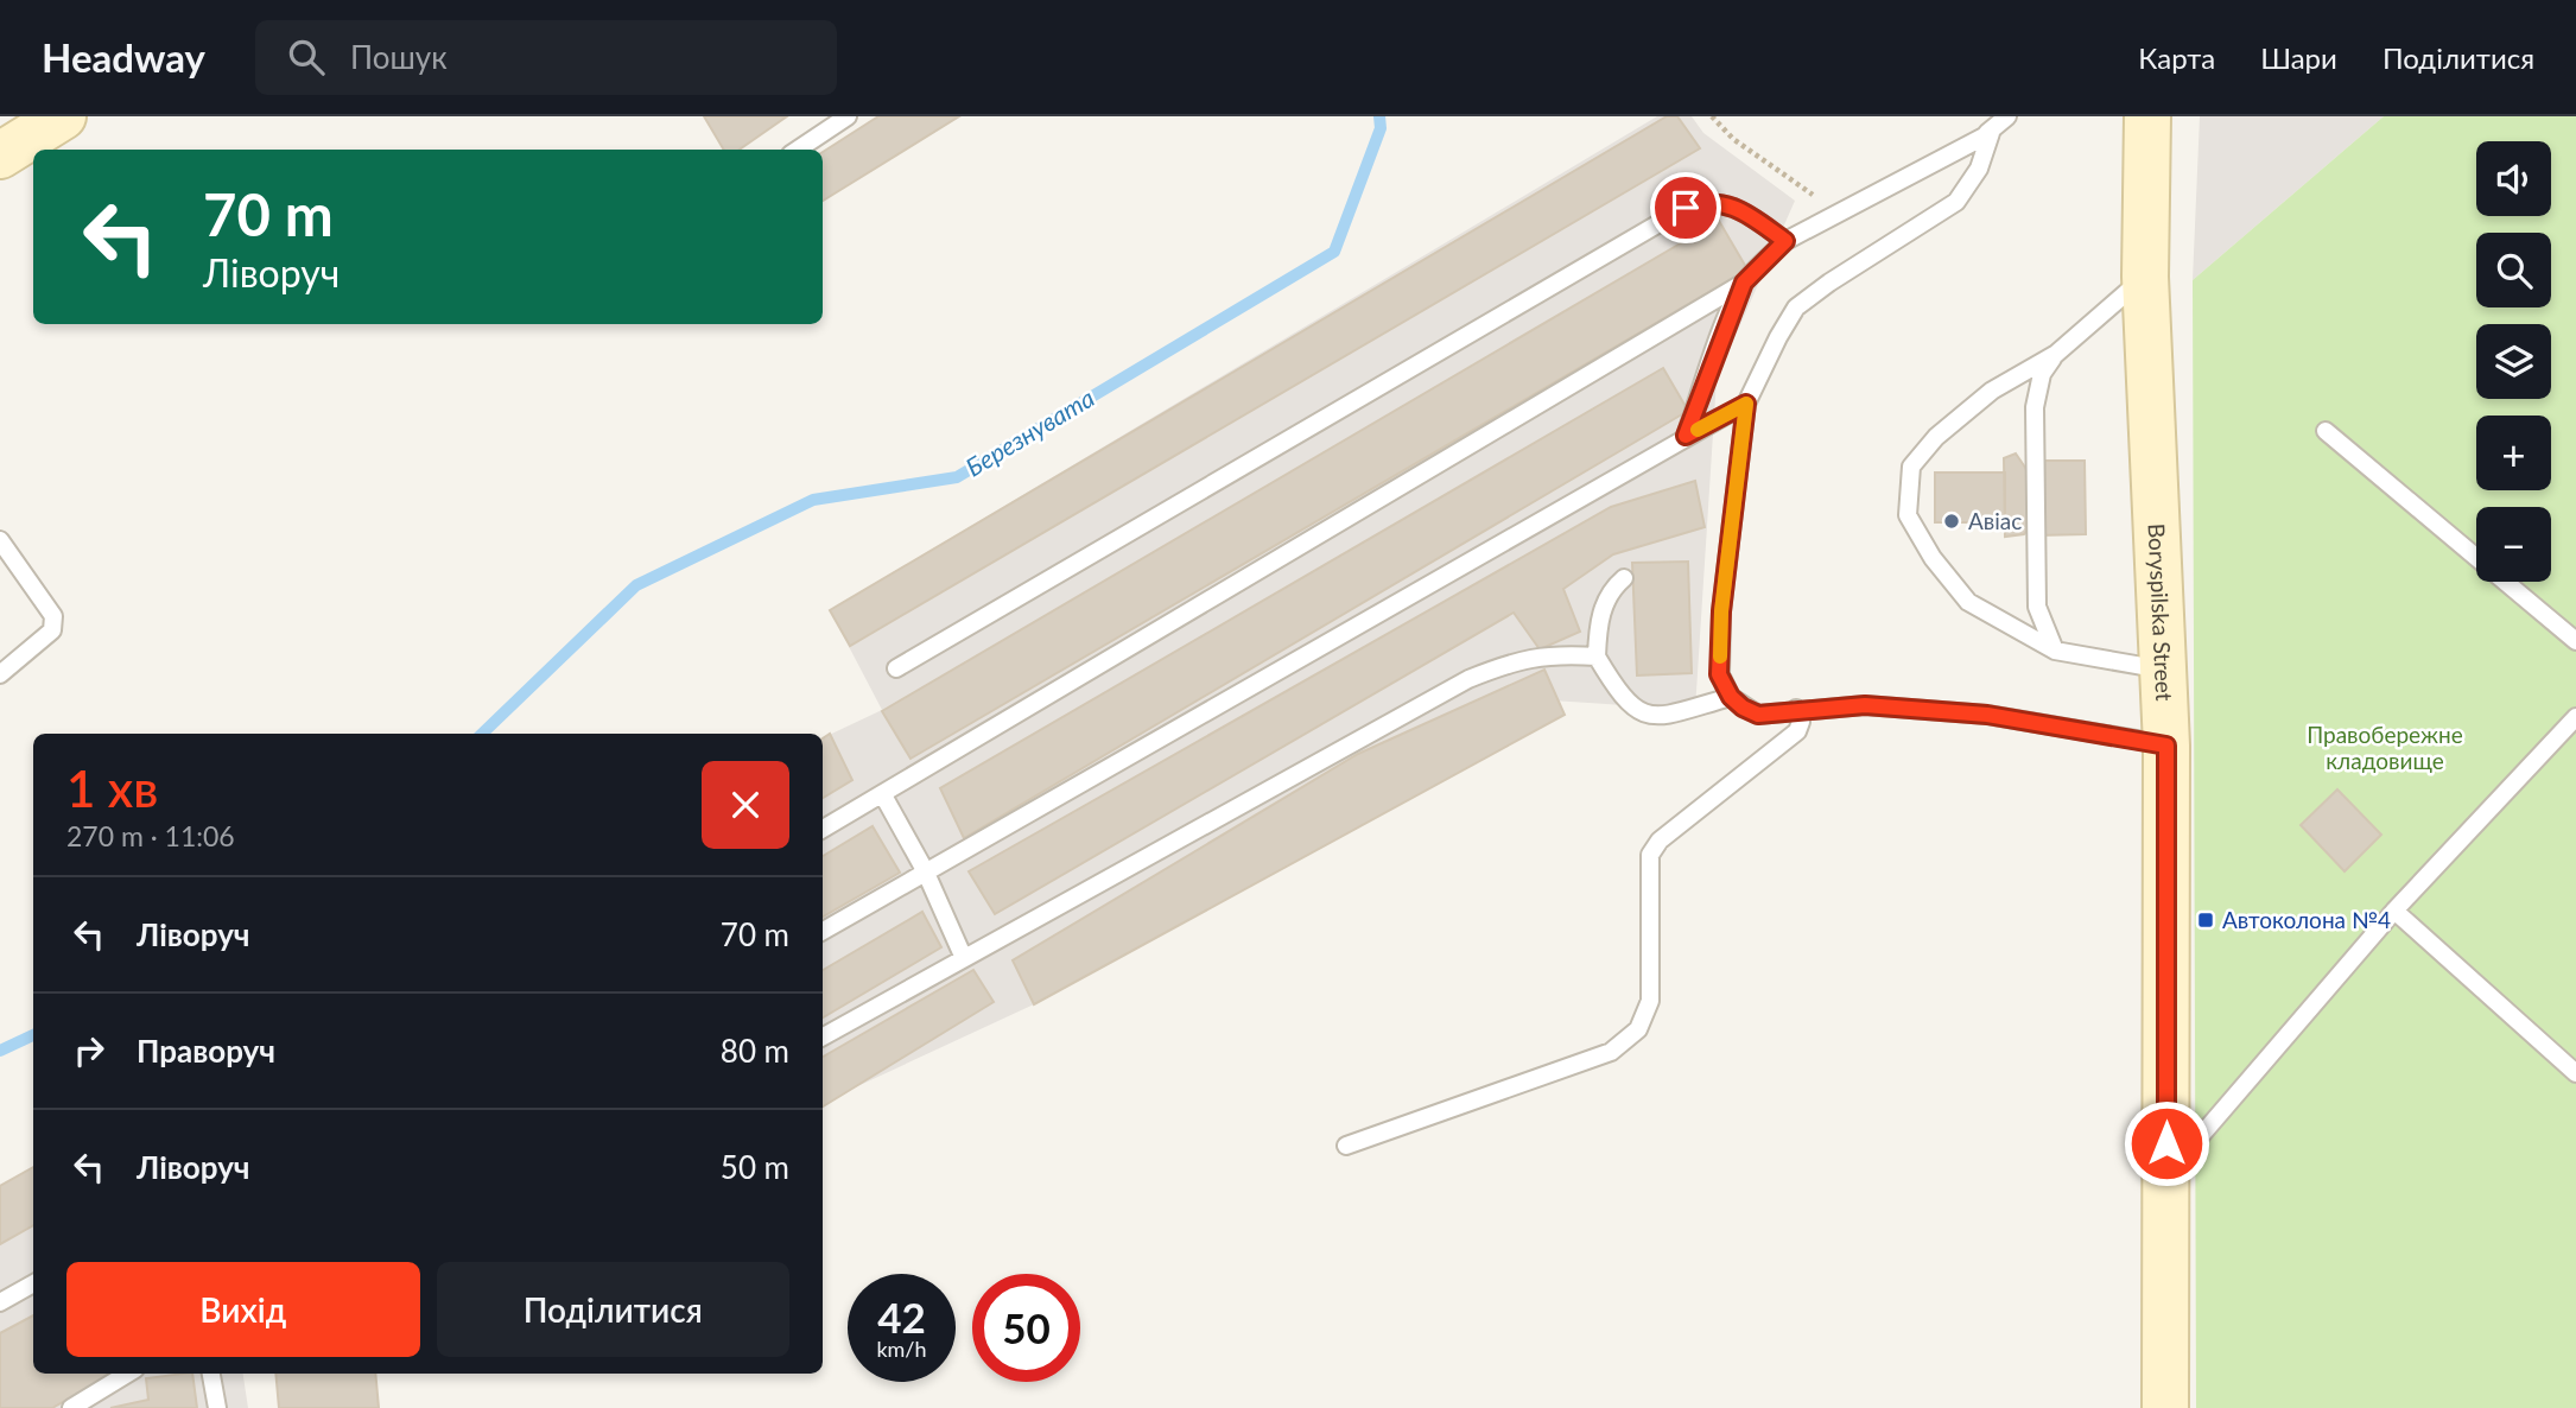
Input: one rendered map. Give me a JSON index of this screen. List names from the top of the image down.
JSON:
{
  "streets": {
    "main road": ["Boryspilska Street"]
  },
  "water": ["Березнувата"],
  "parks": ["Правобережне кладовище"],
  "places": {
    "other": ["Авіас"],
    "transit": ["Автоколона №4"]
  },
  "page": {
    "header": "Headway",
    "search": "Пошук",
    "nav": ["Карта", "Шари", "Поділитися"],
    "map_buttons": ["+", "−"],
    "turn": ["70 m", "Ліворуч"],
    "heading": ["1 хв", "270 m · 11:06"],
    "list": [
      {
        "name": "Ліворуч",
        "value": "70 m"
      },
      {
        "name": "Праворуч",
        "value": "80 m"
      },
      {
        "name": "Ліворуч",
        "value": "50 m"
      }
    ],
    "buttons": ["Вихід", "Поділитися"],
    "speed": "42 km/h",
    "limit": "50"
  }
}
